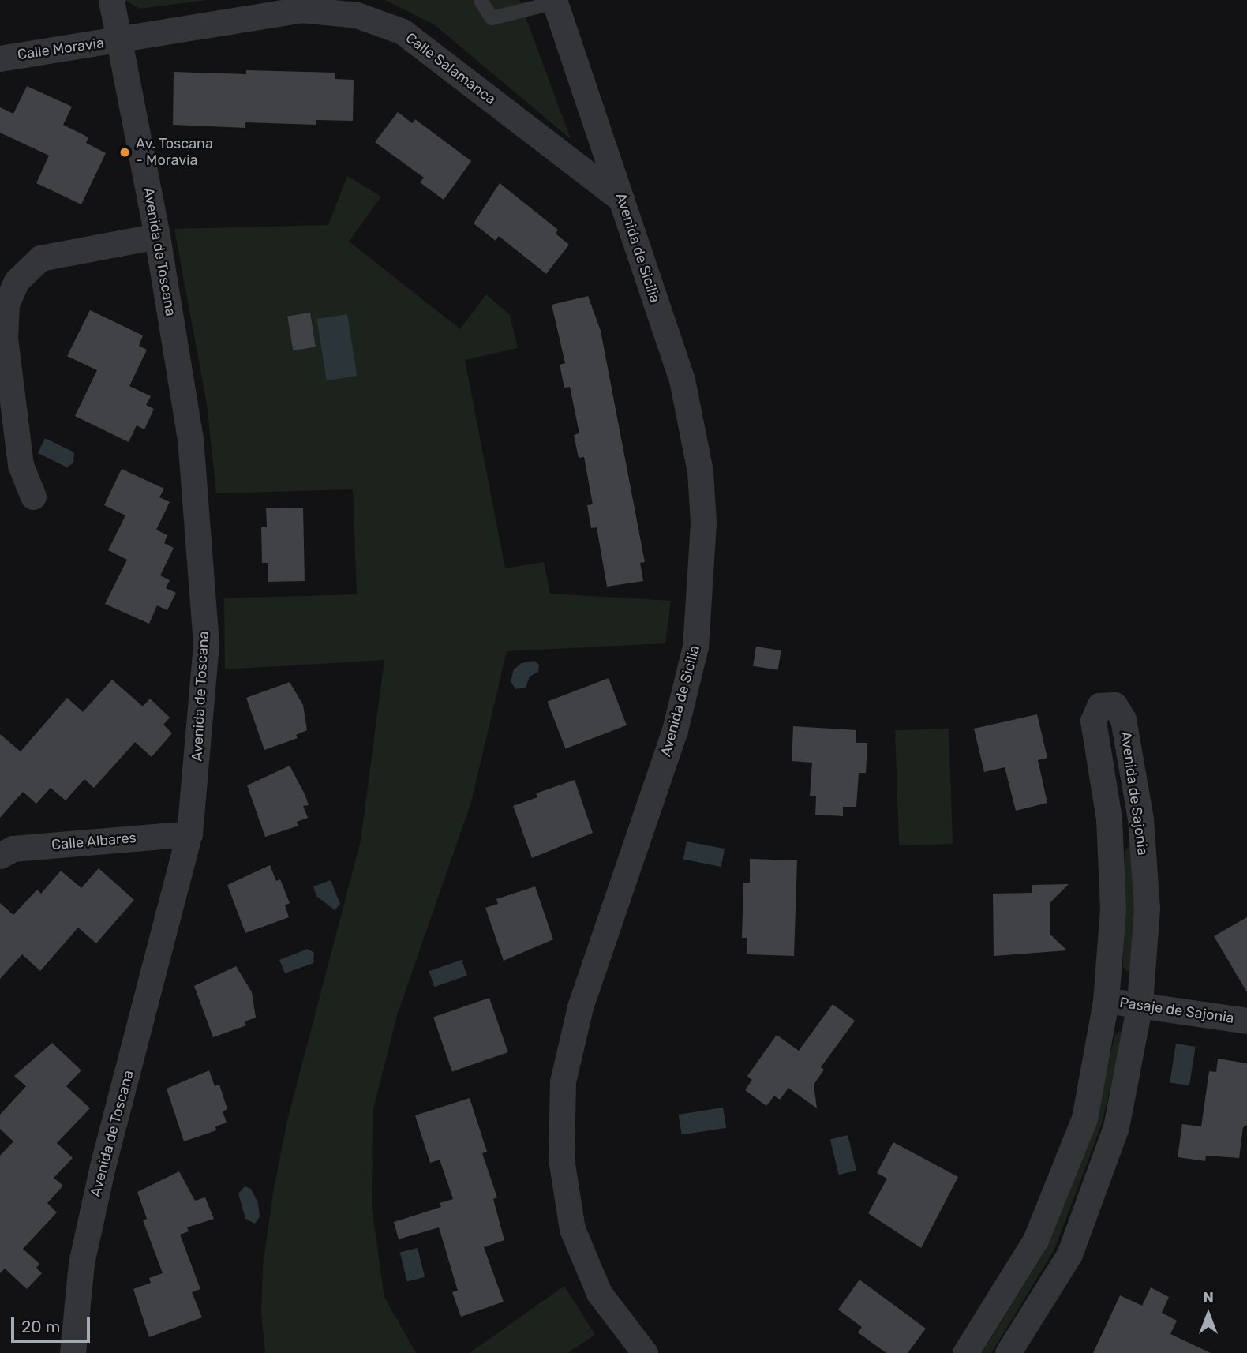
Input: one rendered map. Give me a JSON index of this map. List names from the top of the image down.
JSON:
{
  "streets": {
    "street": [
      "Calle Moravia",
      "Calle Salamanca",
      "Avenida de Sicilia",
      "Avenida de Toscana",
      "Avenida de Sajonia",
      "Calle Albares",
      "Pasaje de Sajonia"
    ]
  },
  "crossings": [
    ["Calle Moravia", "Calle Salamanca"],
    ["Calle Moravia", "Avenida de Toscana"],
    ["Calle Salamanca", "Avenida de Sicilia"],
    ["Calle Salamanca", "Avenida de Toscana"],
    ["Avenida de Toscana", "Calle Albares"],
    ["Avenida de Sajonia", "Pasaje de Sajonia"]
  ],
  "places": ["Av. Toscana - Moravia"],
  "scale_bar": "20 m",
  "north": "top"
}
